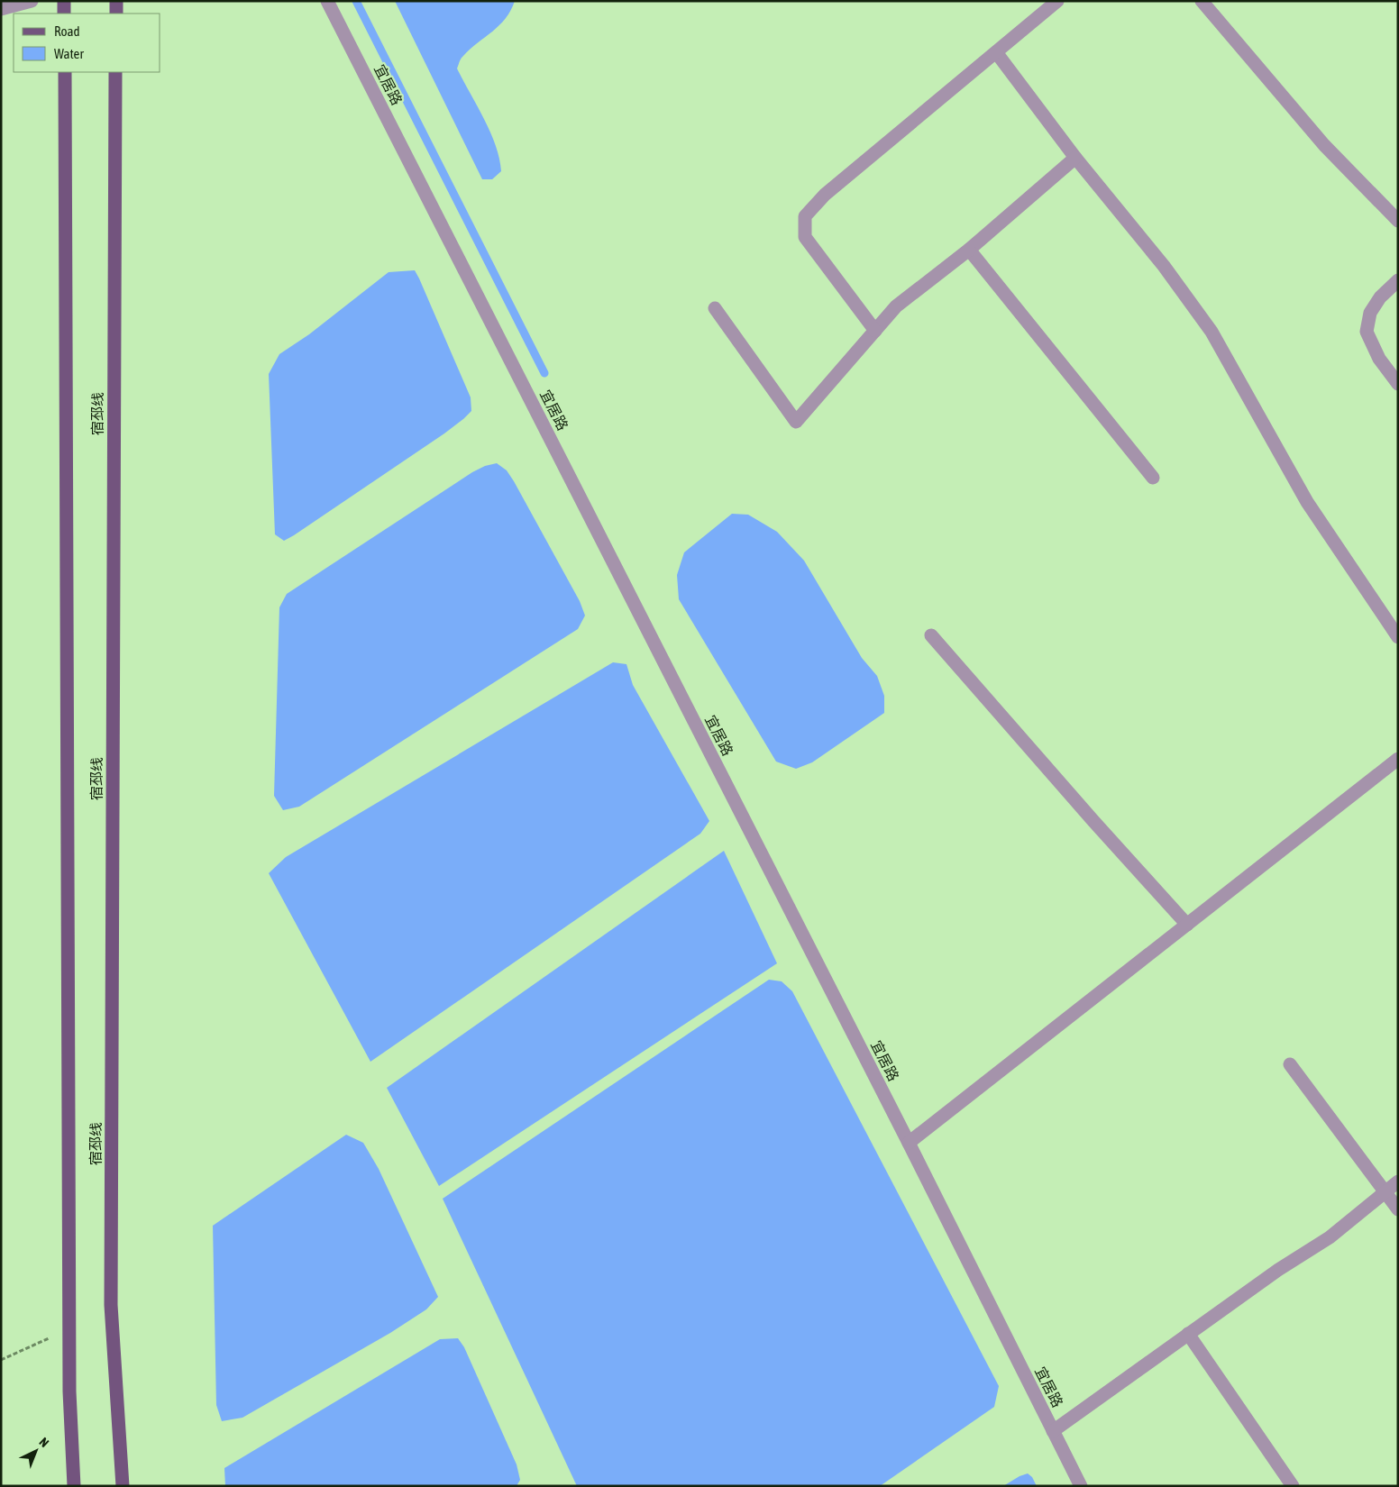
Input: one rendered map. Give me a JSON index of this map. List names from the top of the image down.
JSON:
{
  "streets": {
    "main road": ["宿邳线"],
    "street": ["宜居路"]
  },
  "legend": ["Road", "Water"],
  "north": "top right"
}
